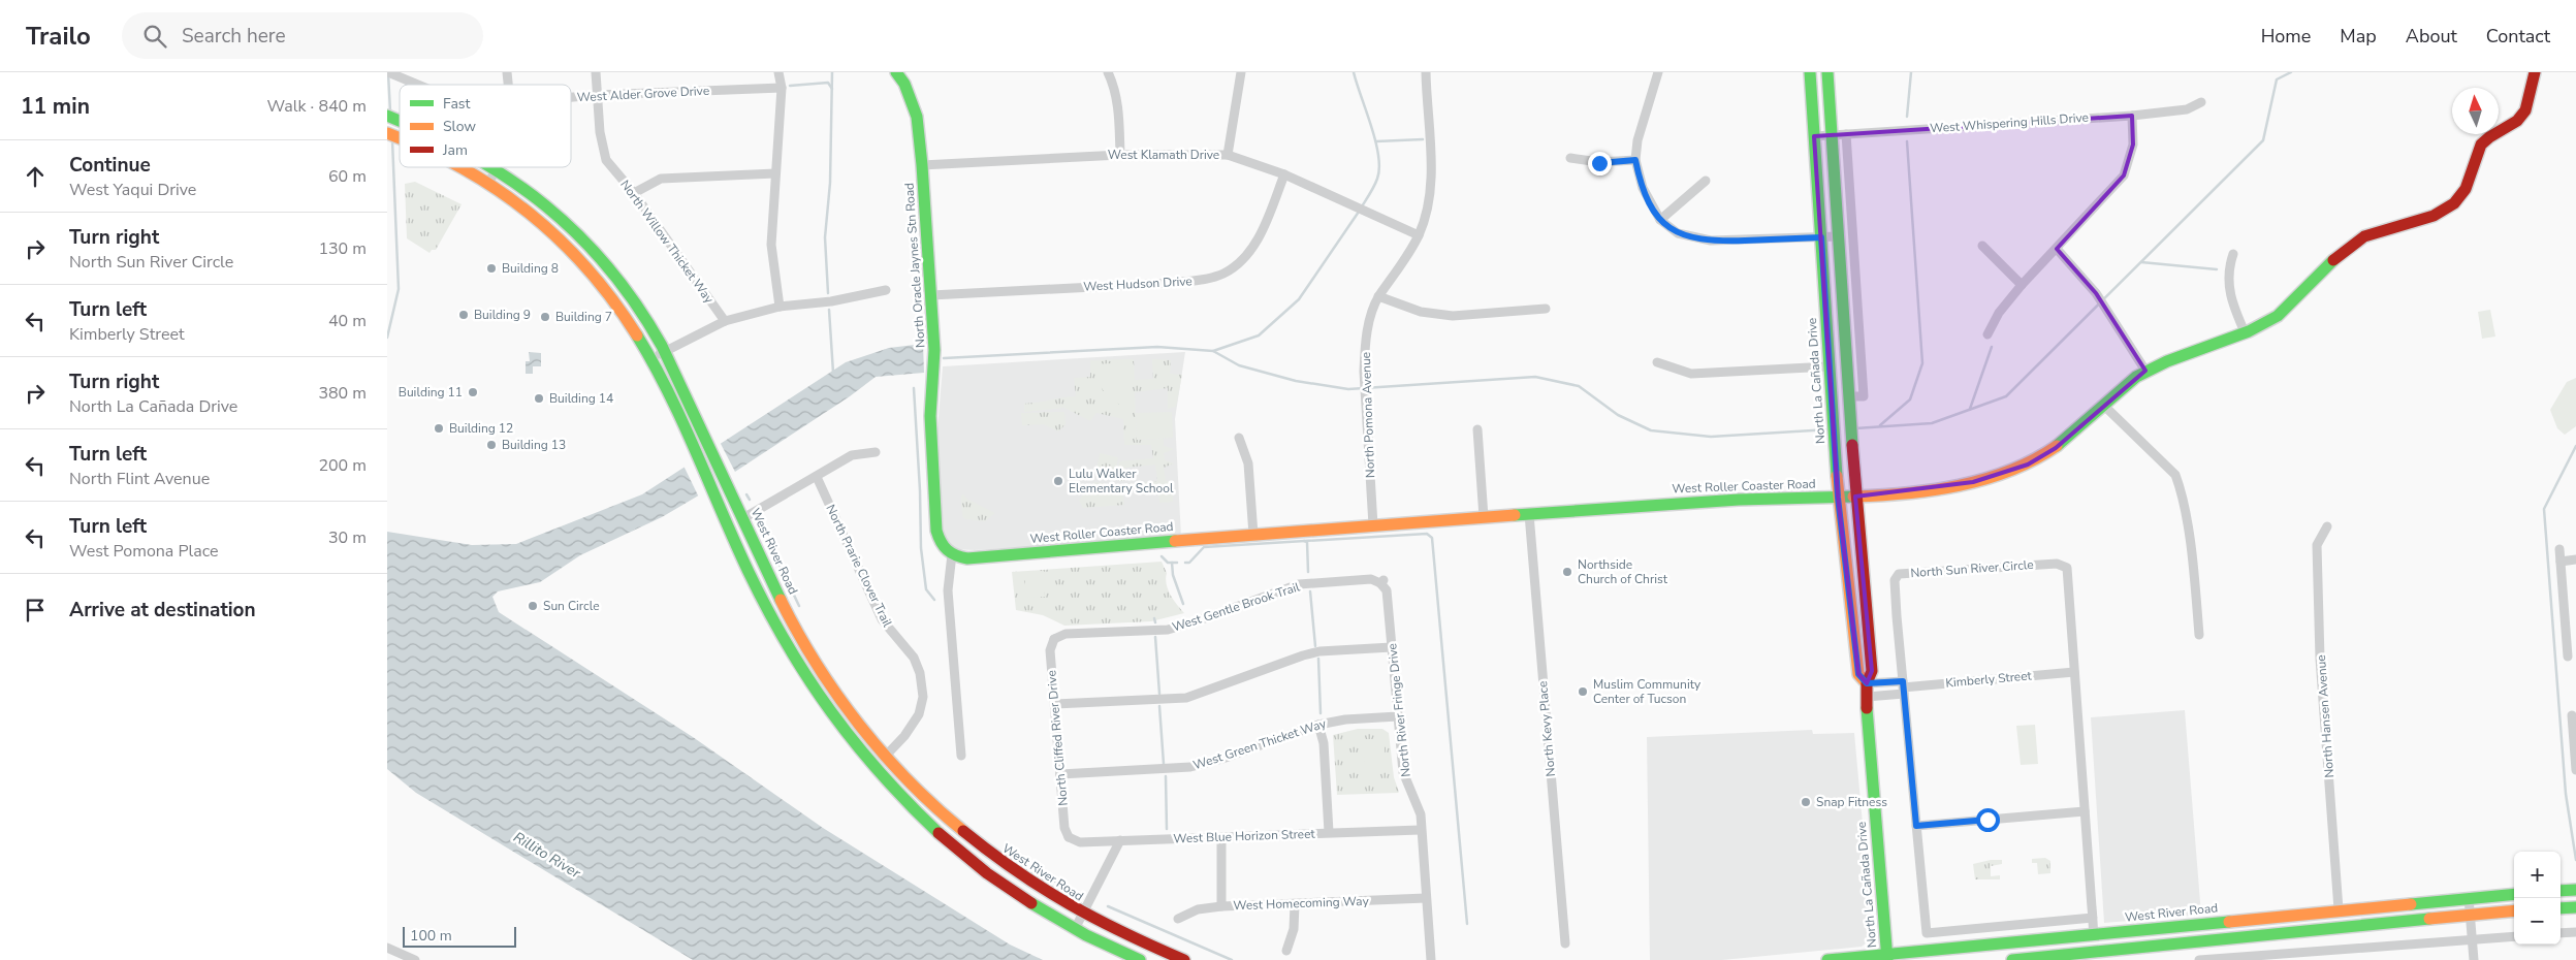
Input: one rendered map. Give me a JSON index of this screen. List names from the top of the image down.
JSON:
{
  "streets": {
    "main road": [
      "North Oracle Jaynes Stn Road",
      "North La Cañada Drive",
      "West Roller Coaster Road",
      "West River Road"
    ],
    "street": [
      "West Alder Grove Drive",
      "West Whispering Hills Drive",
      "West Klamath Drive",
      "North Willow Thicket Way",
      "West Hudson Drive",
      "North Pomona Avenue",
      "North Prarie Clover Trail",
      "North Sun River Circle",
      "West Gentle Brook Trail",
      "Kimberly Street",
      "North River Fringe Drive",
      "North Hansen Avenue",
      "North Kevy Place",
      "North Cliffed River Drive",
      "West Green Thicket Way",
      "West Blue Horizon Street",
      "West Homecoming Way"
    ]
  },
  "crossings": [
    ["West Alder Grove Drive", "North Willow Thicket Way"],
    ["West Whispering Hills Drive", "North La Cañada Drive"],
    ["West Klamath Drive", "North Oracle Jaynes Stn Road"],
    ["West Klamath Drive", "West Hudson Drive"],
    ["West Klamath Drive", "North Pomona Avenue"],
    ["North Oracle Jaynes Stn Road", "West Hudson Drive"],
    ["North Oracle Jaynes Stn Road", "West Roller Coaster Road"],
    ["North La Cañada Drive", "West Roller Coaster Road"],
    ["North La Cañada Drive", "West River Road"],
    ["North La Cañada Drive", "Kimberly Street"],
    ["North Pomona Avenue", "West Roller Coaster Road"],
    ["West Roller Coaster Road", "North Kevy Place"],
    ["West River Road", "North Prarie Clover Trail"],
    ["West River Road", "North Sun River Circle"],
    ["West River Road", "North Hansen Avenue"],
    ["North Sun River Circle", "Kimberly Street"],
    ["West Gentle Brook Trail", "North River Fringe Drive"],
    ["West Gentle Brook Trail", "North Cliffed River Drive"],
    ["North River Fringe Drive", "West Green Thicket Way"],
    ["North River Fringe Drive", "West Blue Horizon Street"],
    ["North River Fringe Drive", "West Homecoming Way"],
    ["North Cliffed River Drive", "West Green Thicket Way"],
    ["North Cliffed River Drive", "West Blue Horizon Street"]
  ],
  "water": ["Rillito River"],
  "places": [
    "Building 8",
    "Building 9",
    "Building 7",
    "Building 11",
    "Building 14",
    "Building 12",
    "Building 13",
    "Lulu Walker Elementary School",
    "Northside Church of Christ",
    "Sun Circle",
    "Muslim Community Center of Tucson",
    "Snap Fitness"
  ],
  "legend": ["Fast", "Slow", "Jam"],
  "scale_bar": "100 m",
  "north": "top",
  "page": {
    "header": "Trailo",
    "search": "Search here",
    "nav": [
      "Home",
      "Map",
      "About",
      "Contact"
    ],
    "heading": ["11 min", "Walk · 840 m"],
    "list": [
      ["Continue", "West Yaqui Drive", "60 m"],
      ["Turn right", "North Sun River Circle", "130 m"],
      ["Turn left", "Kimberly Street", "40 m"],
      ["Turn right", "North La Cañada Drive", "380 m"],
      ["Turn left", "North Flint Avenue", "200 m"],
      ["Turn left", "West Pomona Place", "30 m"],
      "Arrive at destination"
    ],
    "map_buttons": ["+", "−"],
    "scale": "100 m"
  }
}
